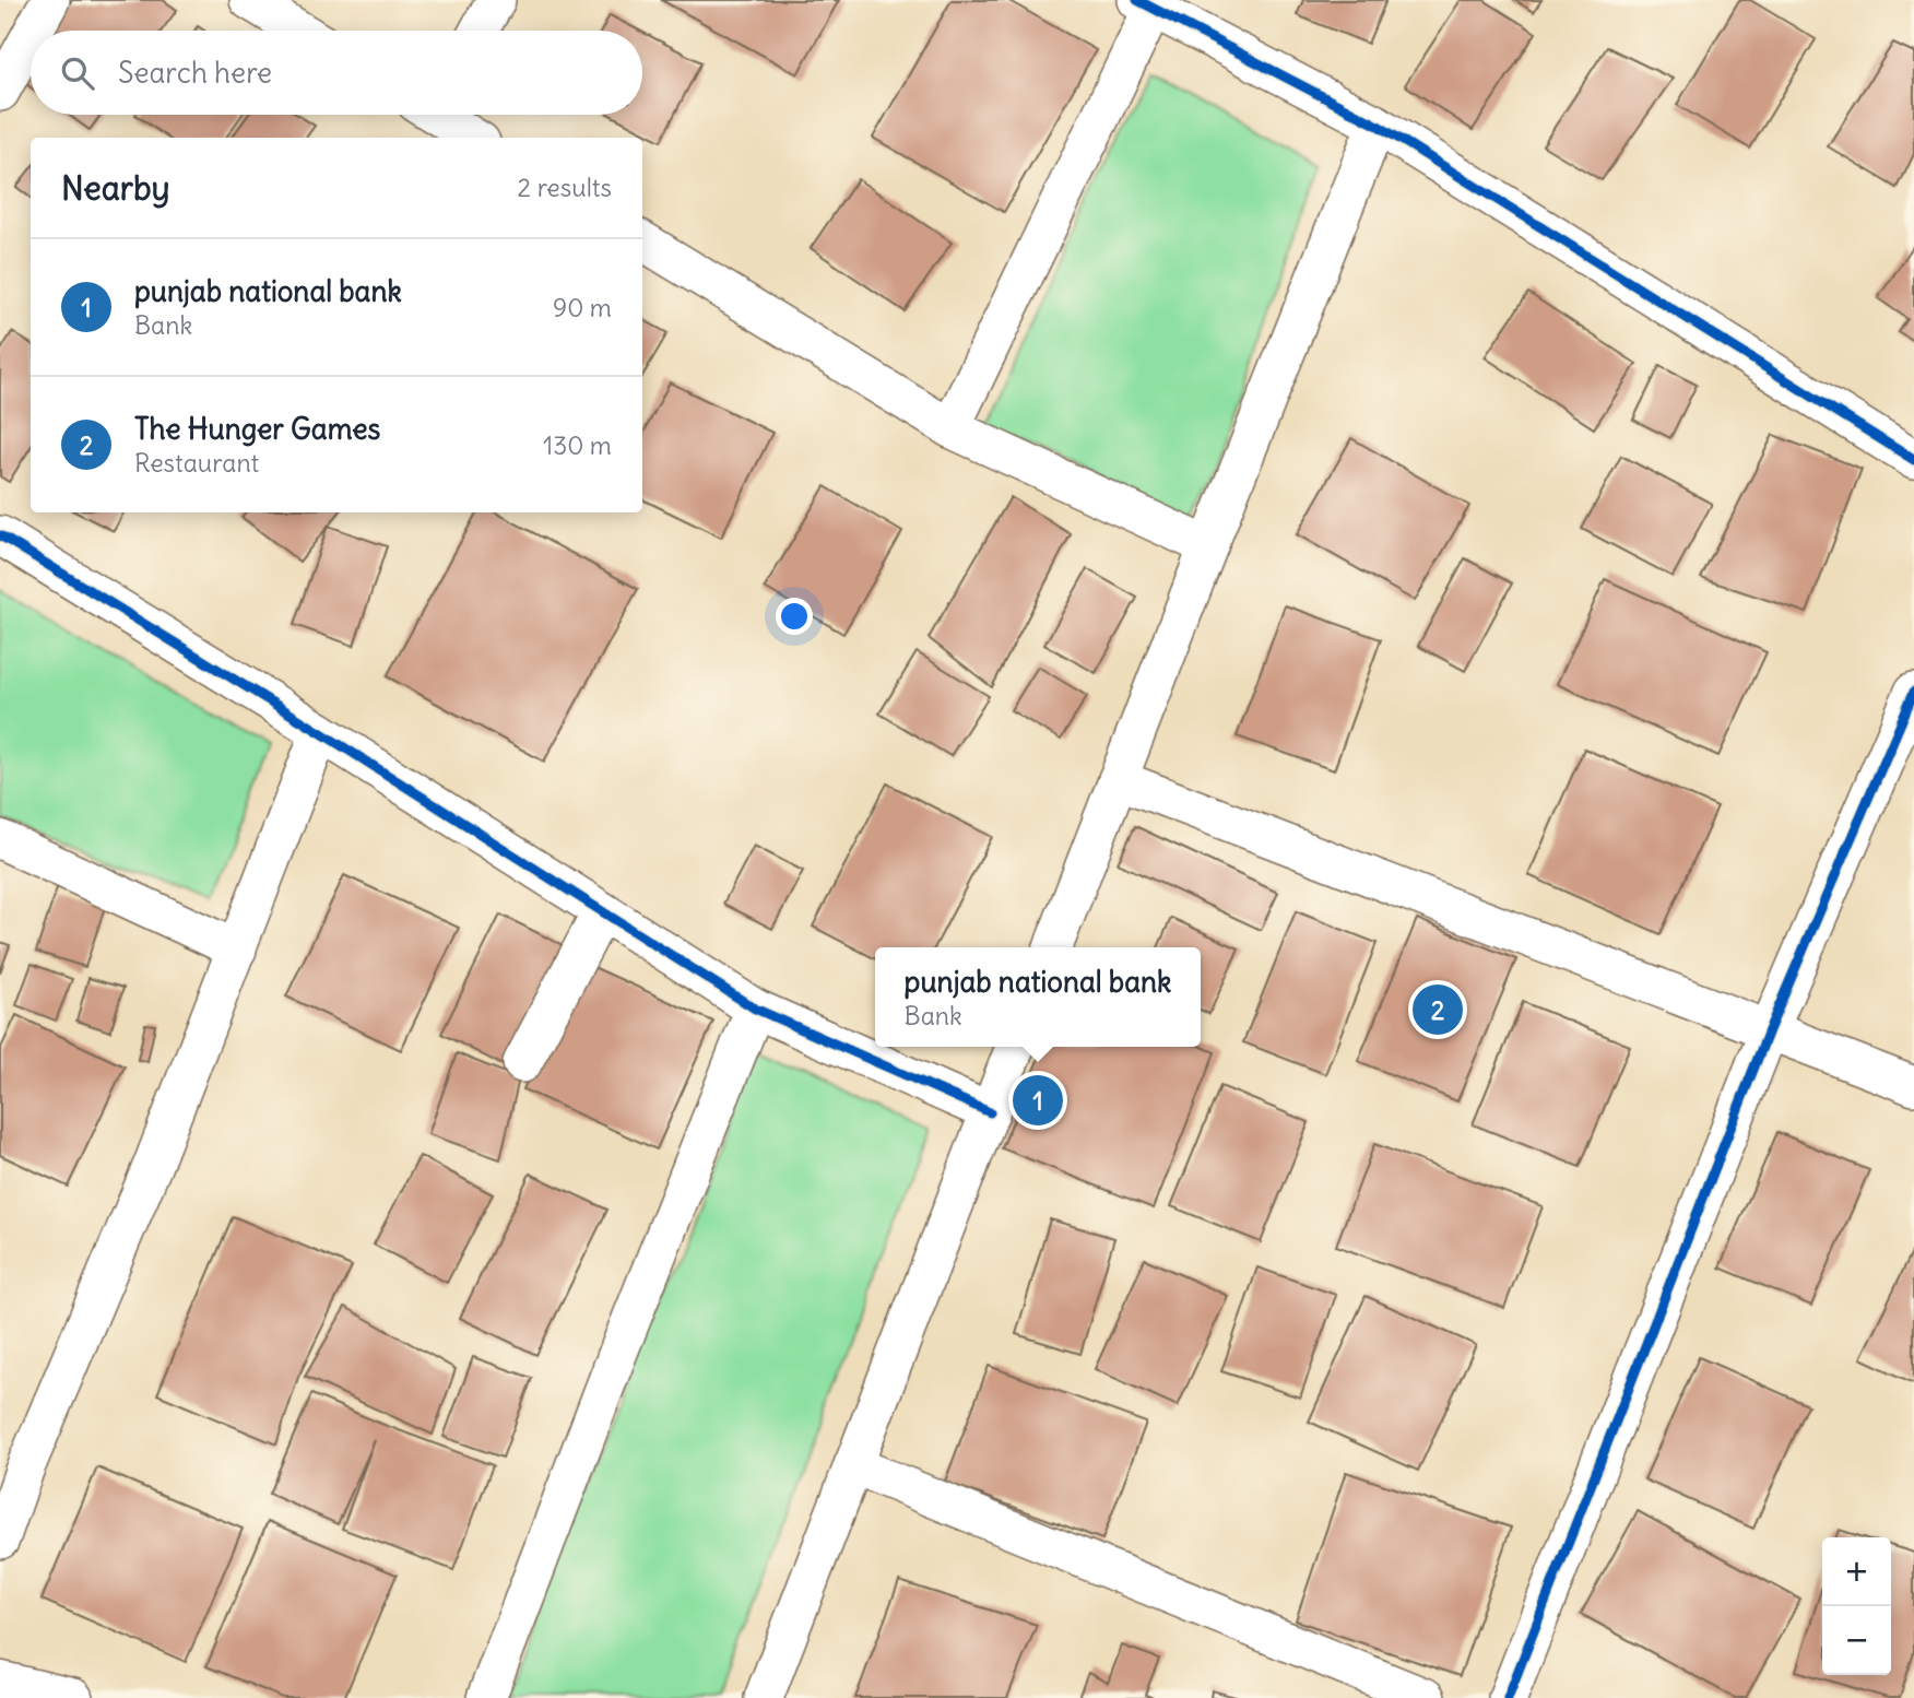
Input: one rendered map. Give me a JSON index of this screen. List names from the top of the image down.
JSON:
{
  "page": {
    "search": "Search here",
    "heading": ["Nearby", "2 results"],
    "list": [
      {
        "mark": "1",
        "name": "punjab national bank",
        "note": "Bank",
        "value": "90 m"
      },
      {
        "mark": "2",
        "name": "The Hunger Games",
        "note": "Restaurant",
        "value": "130 m"
      }
    ],
    "popup": ["punjab national bank", "Bank"],
    "pins": ["2", "1"],
    "map_buttons": ["+", "−"]
  }
}
